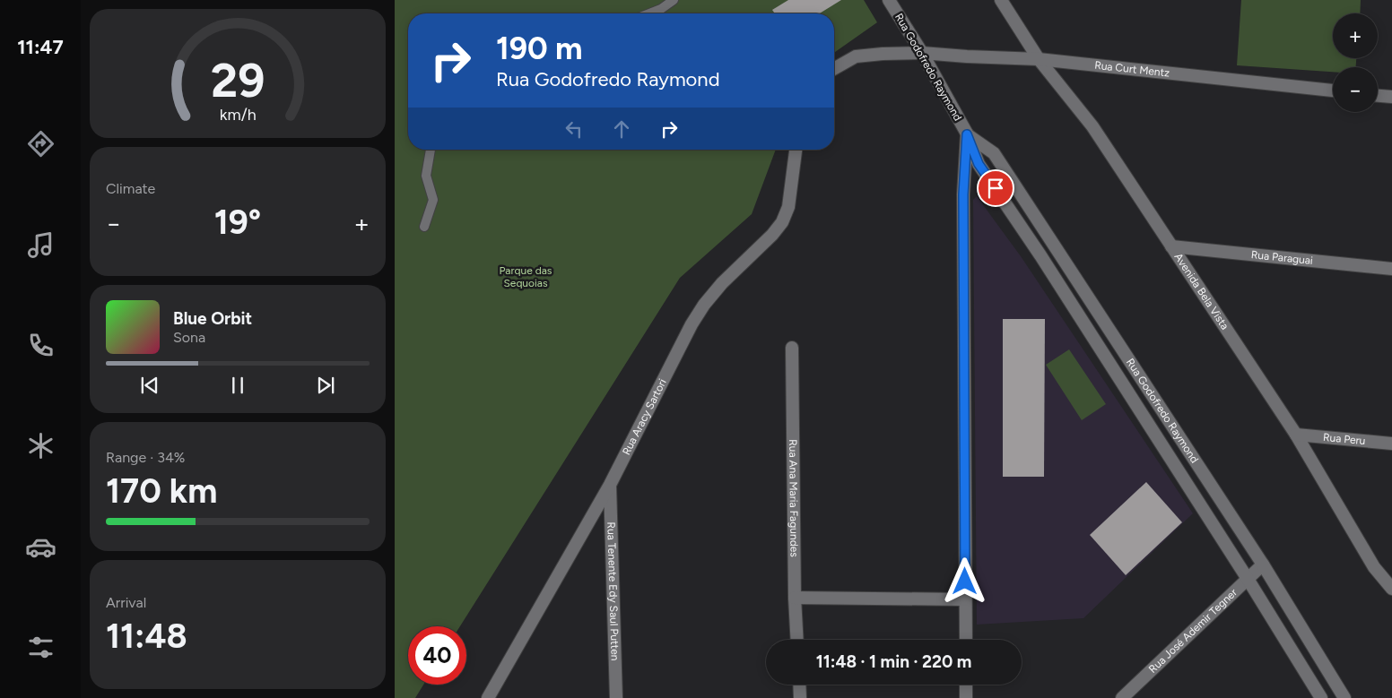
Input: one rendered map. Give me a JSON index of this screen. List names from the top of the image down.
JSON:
{
  "streets": {
    "street": [
      "Rua Godofredo Raymond",
      "Rua Curt Mentz",
      "Rua Paraguai",
      "Avenida Bela Vista",
      "Rua Aracy Sartori",
      "Rua Peru",
      "Rua Ana Maria Fagundes",
      "Rua Tenente Edy Saul Putten",
      "Rua José Ademir Tegner"
    ]
  },
  "crossings": [
    ["Rua Godofredo Raymond", "Rua Curt Mentz"],
    ["Rua Godofredo Raymond", "Rua José Ademir Tegner"],
    ["Rua Curt Mentz", "Avenida Bela Vista"],
    ["Rua Paraguai", "Avenida Bela Vista"],
    ["Avenida Bela Vista", "Rua Peru"],
    ["Rua Aracy Sartori", "Rua Tenente Edy Saul Putten"]
  ],
  "parks": ["Parque das Sequoias"],
  "page": {
    "tabs": "11:47",
    "map_buttons": ["+", "−"],
    "turn": ["190 m", "Rua Godofredo Raymond"],
    "tile": [
      "Climate",
      ["Range · 34%", "170 km"],
      ["Arrival", "11:48"]
    ],
    "heat": ["−", "19°", "+"],
    "song": ["Blue Orbit", "Sona"],
    "limit": "40",
    "trip": "11:48 · 1 min · 220 m",
    "gauge": ["29", "km/h"]
  }
}
